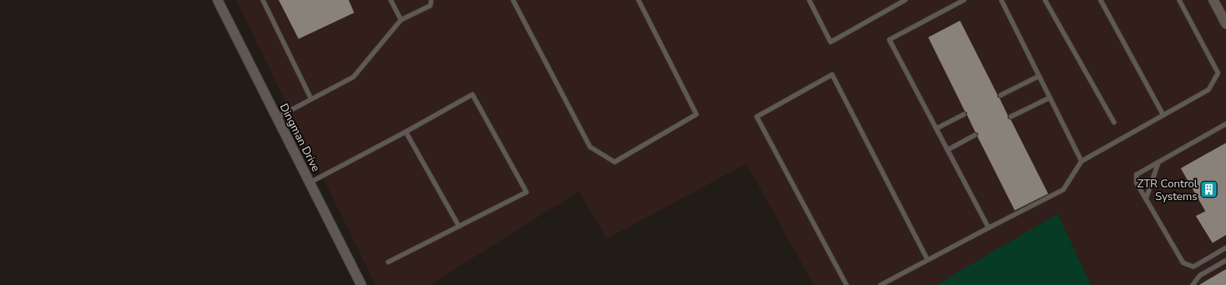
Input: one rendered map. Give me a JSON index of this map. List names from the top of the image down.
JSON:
{
  "streets": {
    "main road": ["Dingman Drive"]
  },
  "places": {
    "building": ["ZTR Control Systems"]
  }
}
